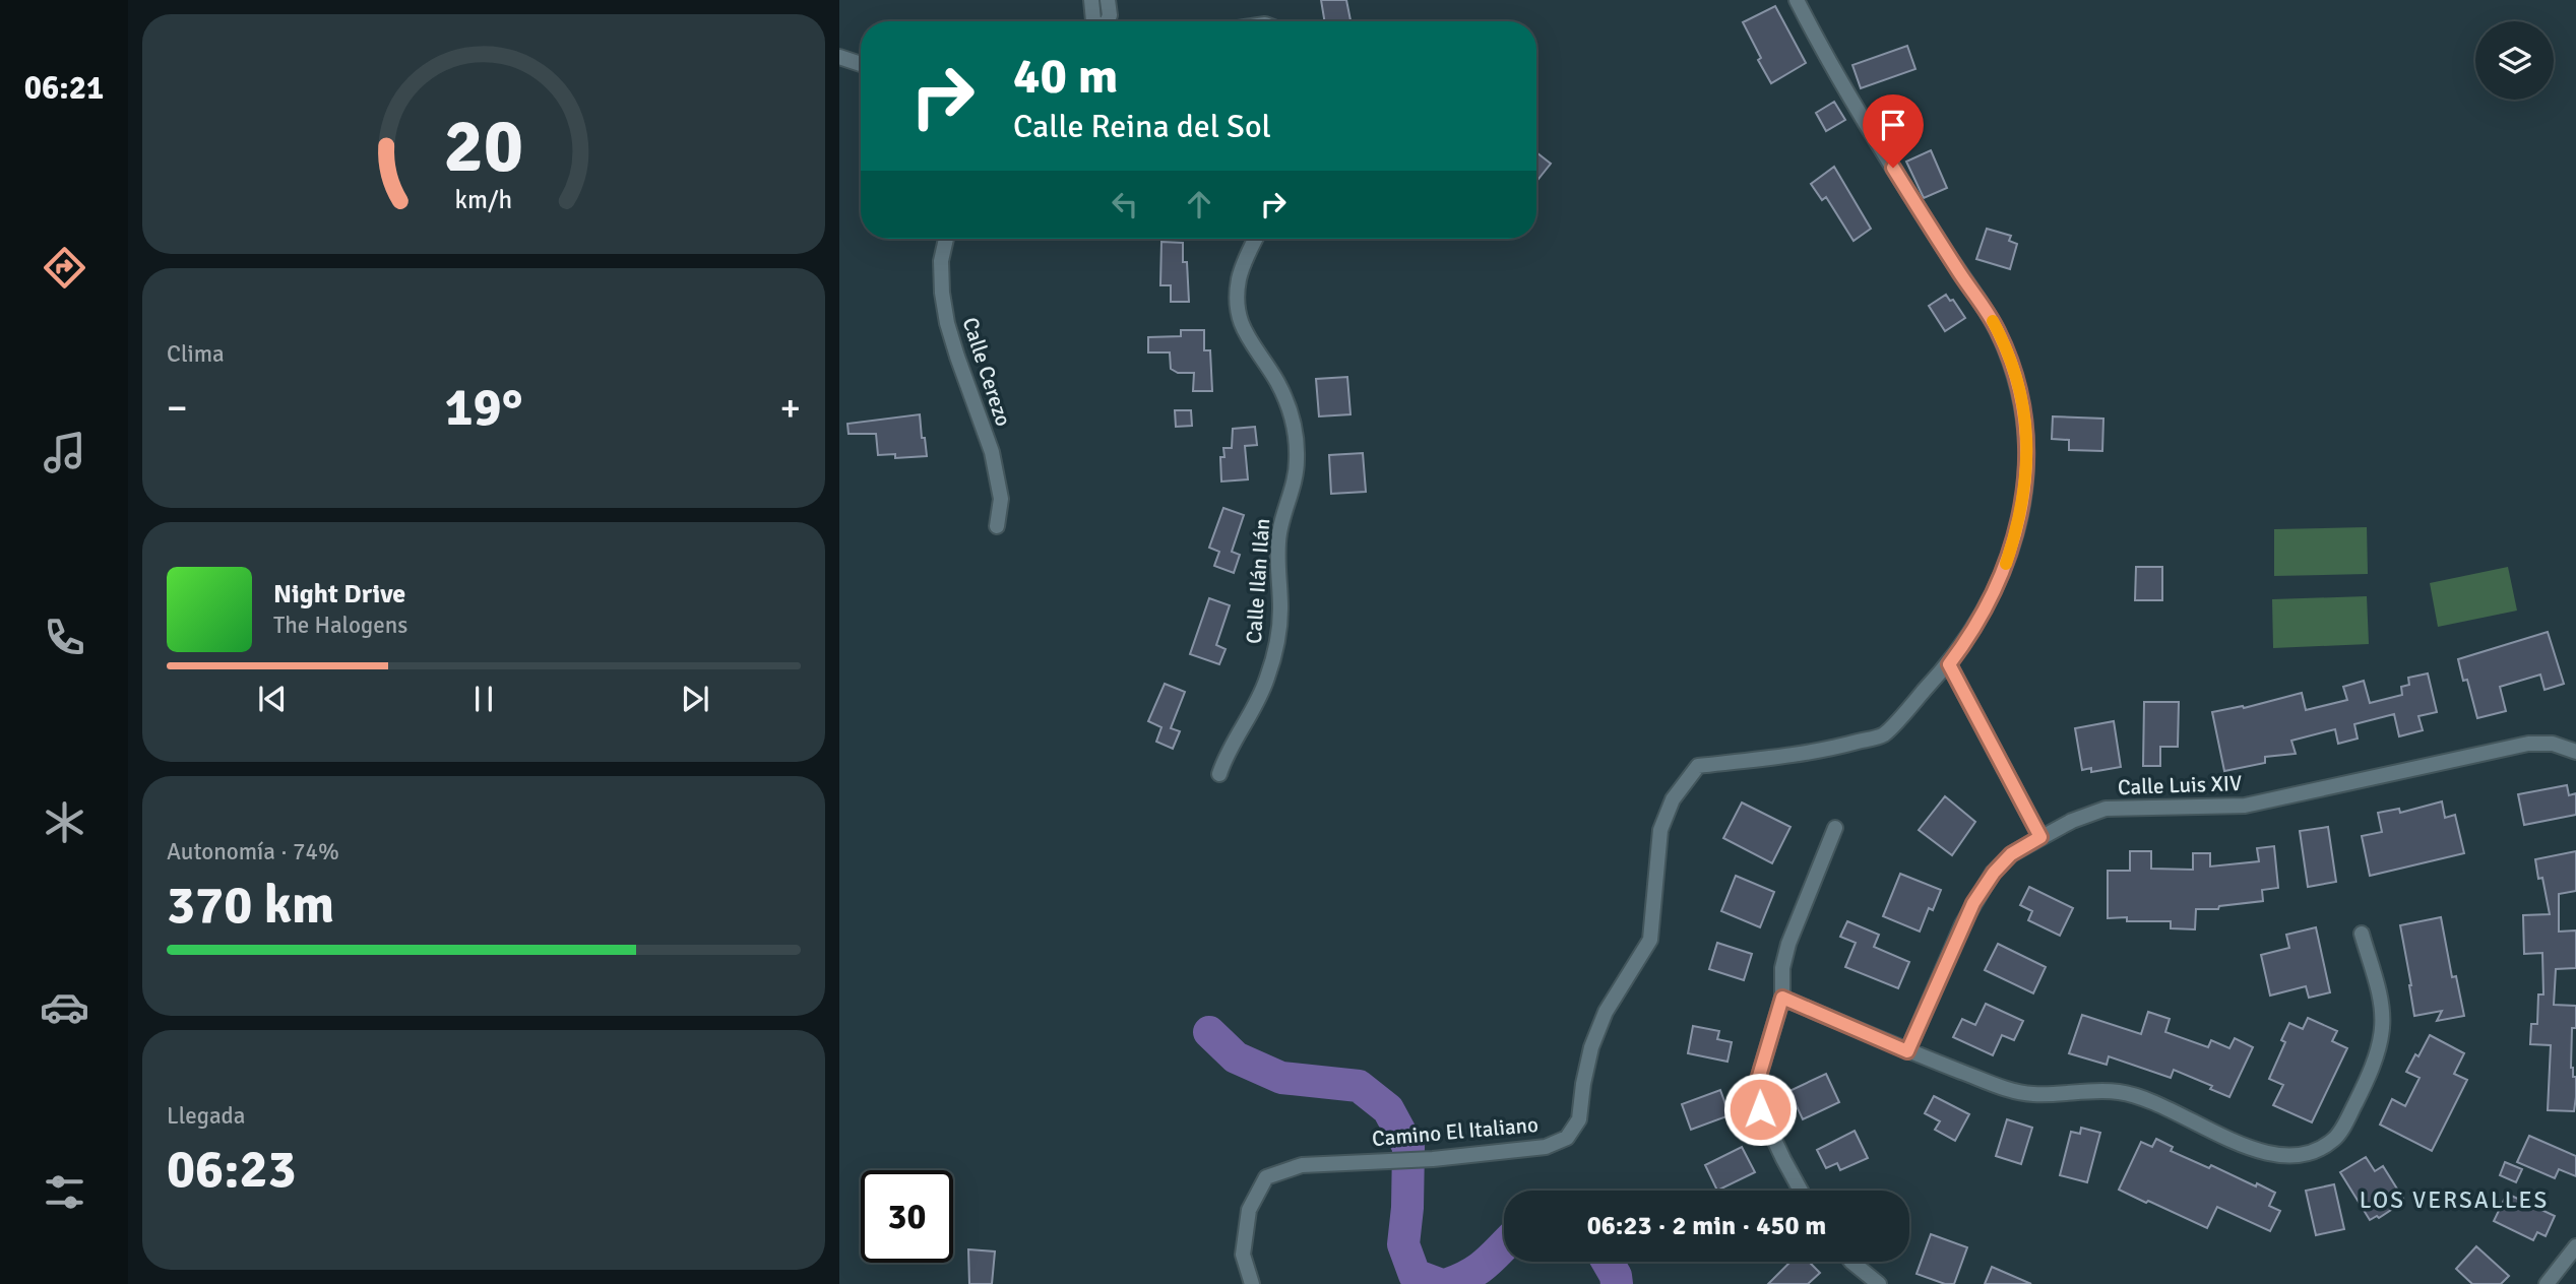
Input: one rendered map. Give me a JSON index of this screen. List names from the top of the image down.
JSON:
{
  "streets": {
    "street": [
      "Calle Cerezo",
      "Calle Ilán Ilán",
      "Calle Luis XIV",
      "Camino El Italiano"
    ]
  },
  "districts": ["LOS VERSALLES"],
  "page": {
    "tabs": "06:21",
    "turn": ["40 m", "Calle Reina del Sol"],
    "tile": [
      "Clima",
      ["Autonomía · 74%", "370 km"],
      ["Llegada", "06:23"]
    ],
    "heat": ["−", "19°", "+"],
    "song": ["Night Drive", "The Halogens"],
    "limit": "30",
    "trip": "06:23 · 2 min · 450 m",
    "gauge": ["20", "km/h"]
  }
}
